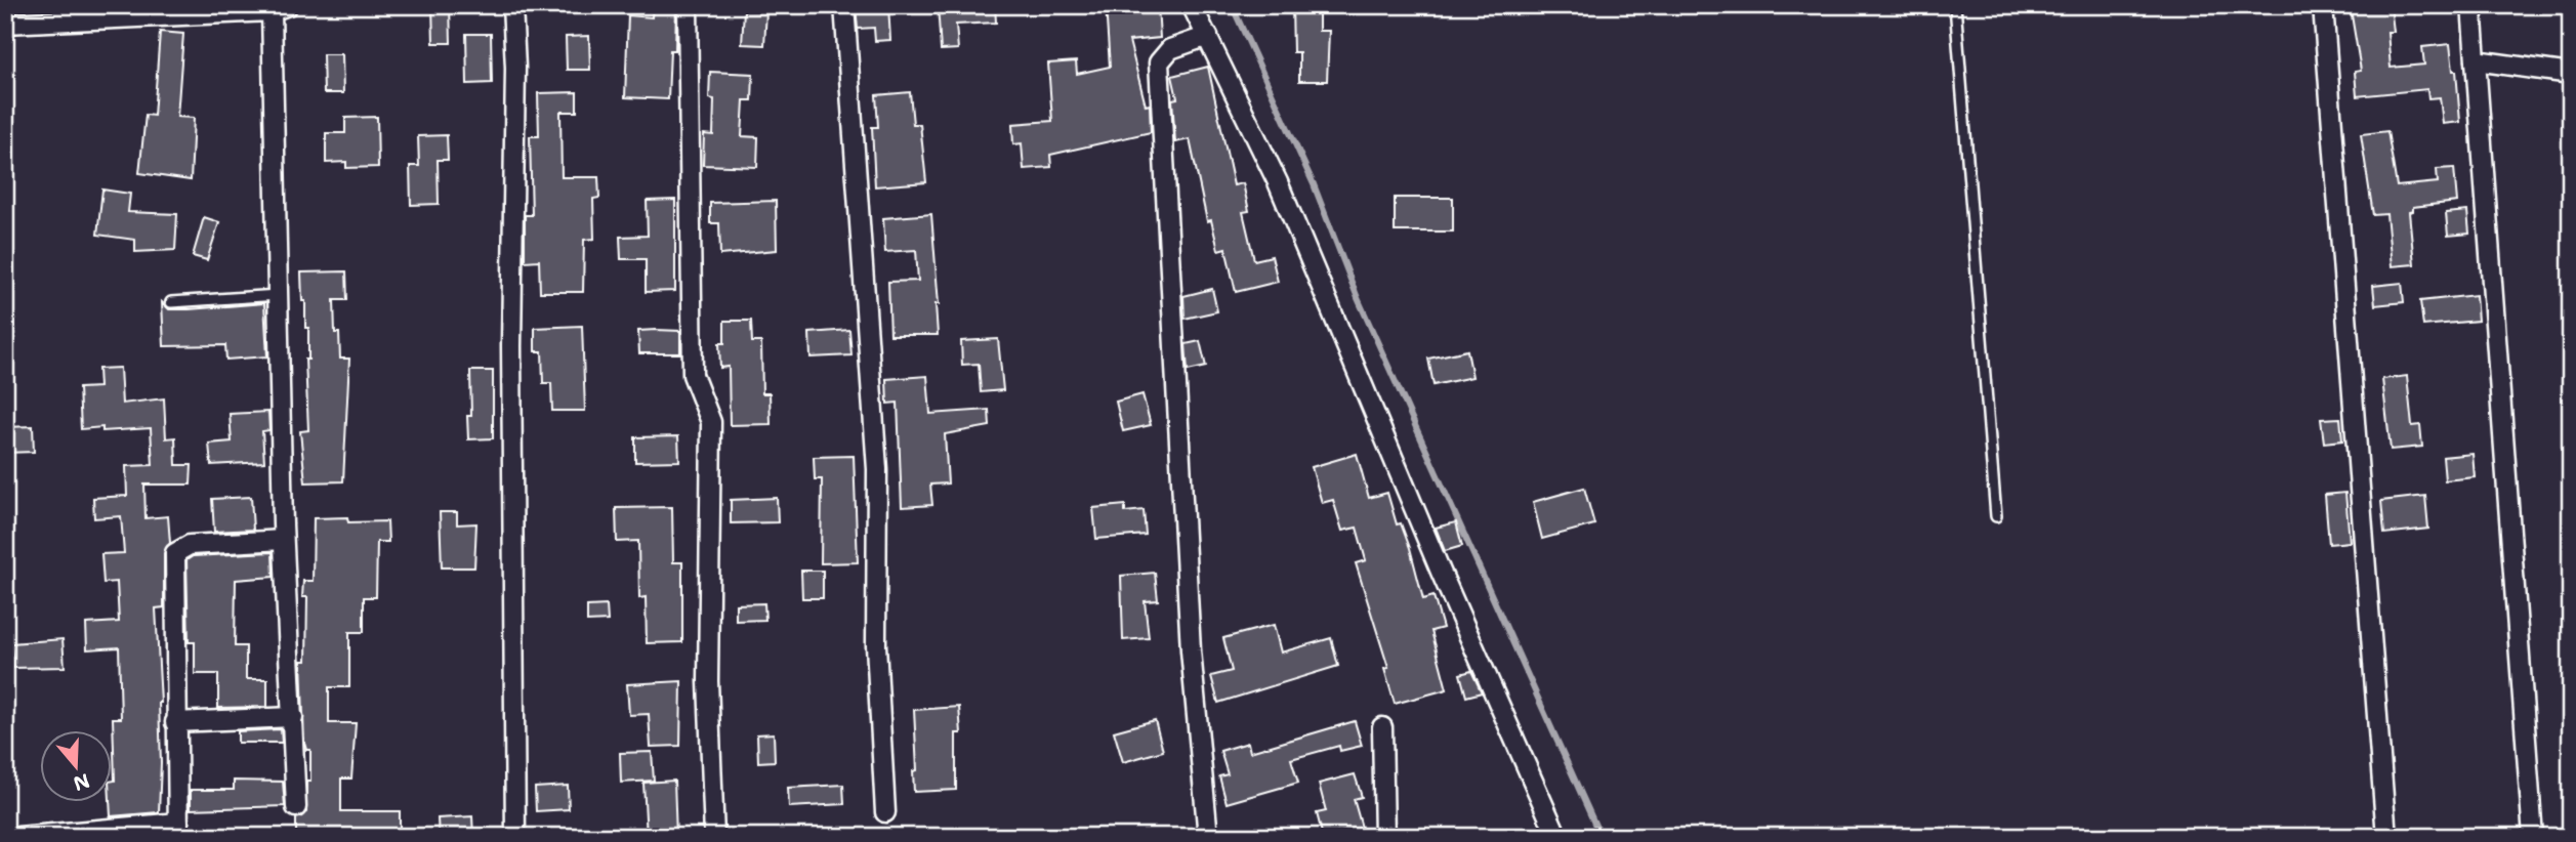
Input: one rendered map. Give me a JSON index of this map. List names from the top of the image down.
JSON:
{
  "north": "bottom"
}
